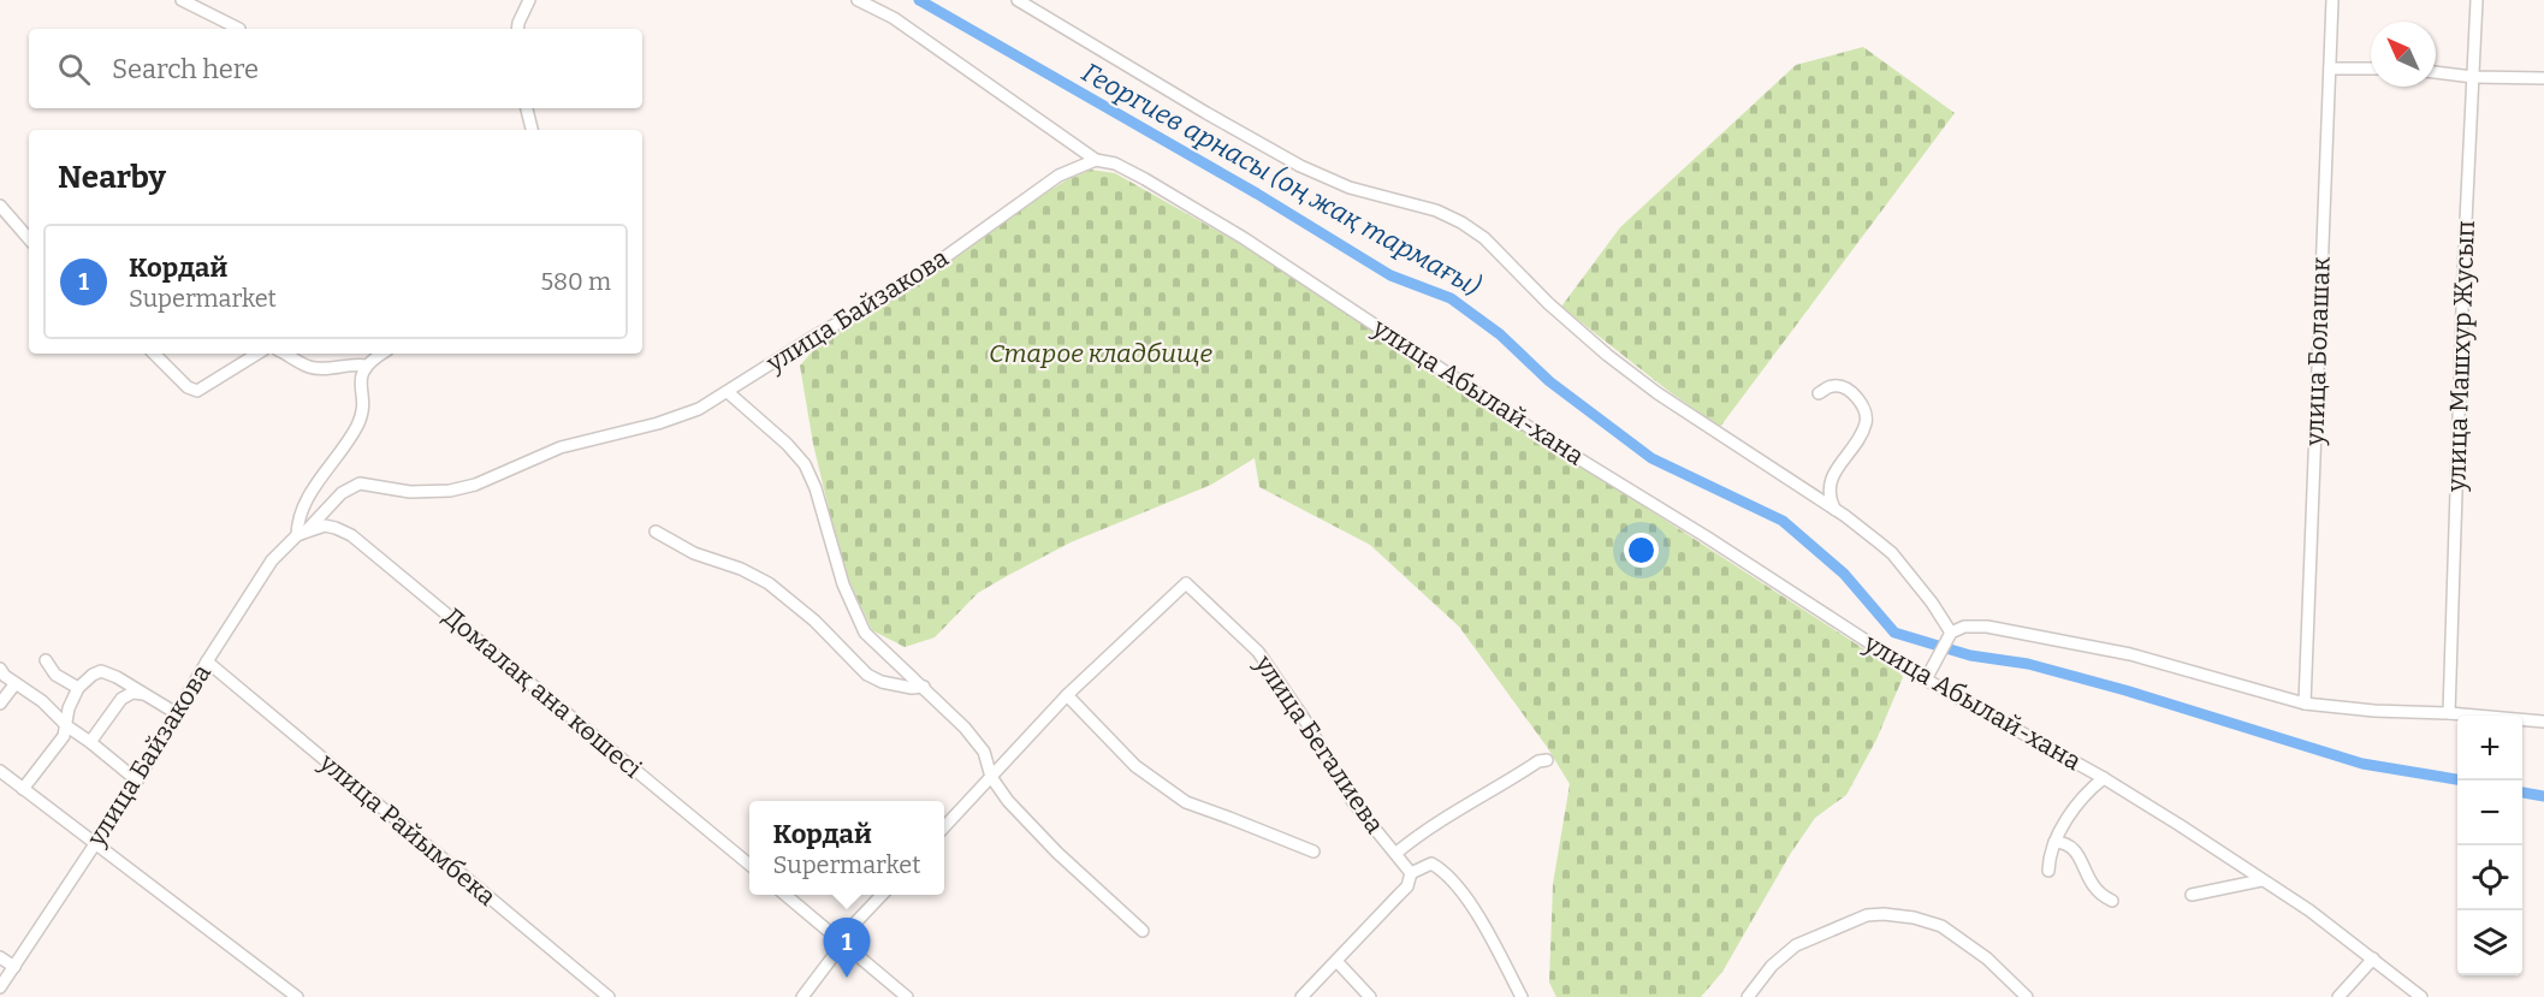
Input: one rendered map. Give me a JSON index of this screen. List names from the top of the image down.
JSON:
{
  "streets": {
    "street": [
      "улица Байзакова",
      "улица Болашак",
      "улица Машхур Жусып",
      "улица Абылай-хана",
      "Домалақ ана көшесі",
      "улица Бегалиева",
      "улица Райымбека"
    ]
  },
  "crossings": [
    ["улица Байзакова", "улица Абылай-хана"],
    ["улица Байзакова", "Домалақ ана көшесі"],
    ["улица Байзакова", "улица Райымбека"]
  ],
  "water": ["Георгиев арнасы (оң жақ тармағы)"],
  "parks": ["Старое кладбище"],
  "north": "top left",
  "page": {
    "search": "Search here",
    "heading": "Nearby",
    "list": [
      {
        "mark": "1",
        "name": "Кордай",
        "note": "Supermarket",
        "value": "580 m"
      }
    ],
    "map_buttons": ["+", "−"],
    "popup": ["Кордай", "Supermarket"],
    "pins": "1"
  }
}
